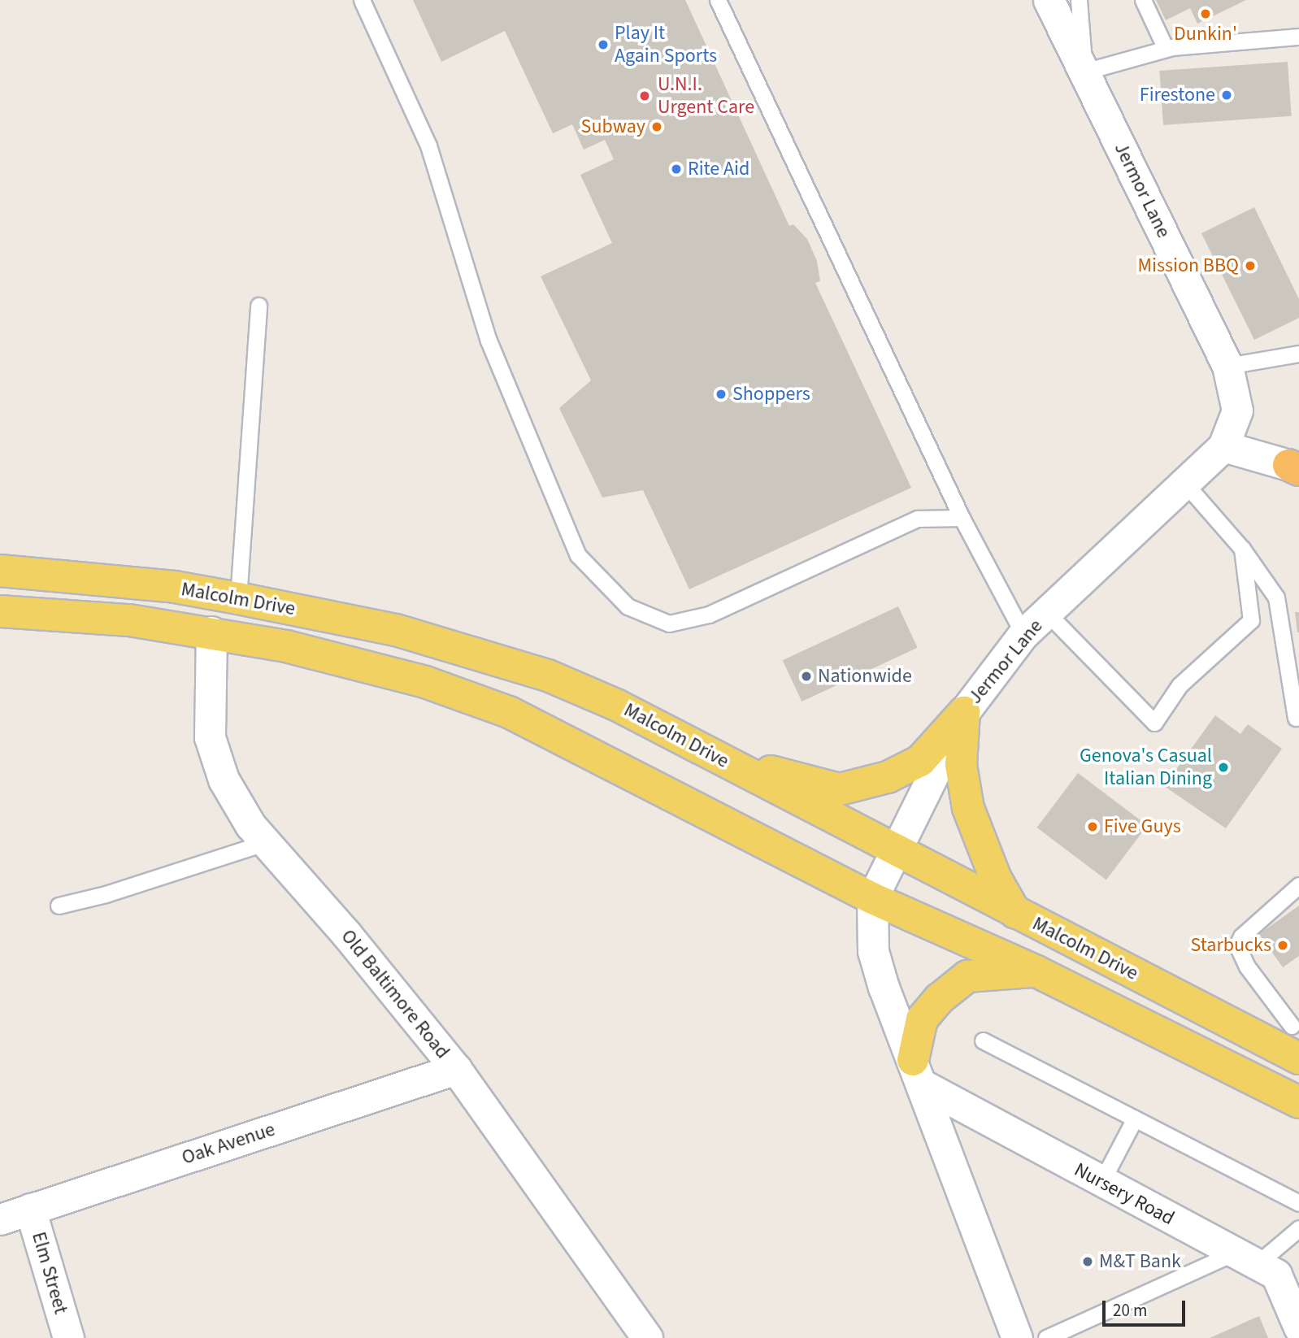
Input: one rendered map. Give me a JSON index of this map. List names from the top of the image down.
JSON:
{
  "streets": {
    "main road": ["Malcolm Drive"],
    "street": [
      "Jermor Lane",
      "Old Baltimore Road",
      "Oak Avenue",
      "Nursery Road",
      "Elm Street"
    ]
  },
  "crossings": [
    ["Jermor Lane", "Malcolm Drive"],
    ["Malcolm Drive", "Old Baltimore Road"],
    ["Old Baltimore Road", "Oak Avenue"],
    ["Oak Avenue", "Elm Street"]
  ],
  "places": [
    "Dunkin'",
    "Play It Again Sports",
    "Firestone",
    "U.N.I. Urgent Care",
    "Subway",
    "Rite Aid",
    "Mission BBQ",
    "Shoppers",
    "Nationwide",
    "Genova's Casual Italian Dining",
    "Five Guys",
    "Starbucks",
    "M&T Bank"
  ],
  "scale_bar": "20 m"
}
